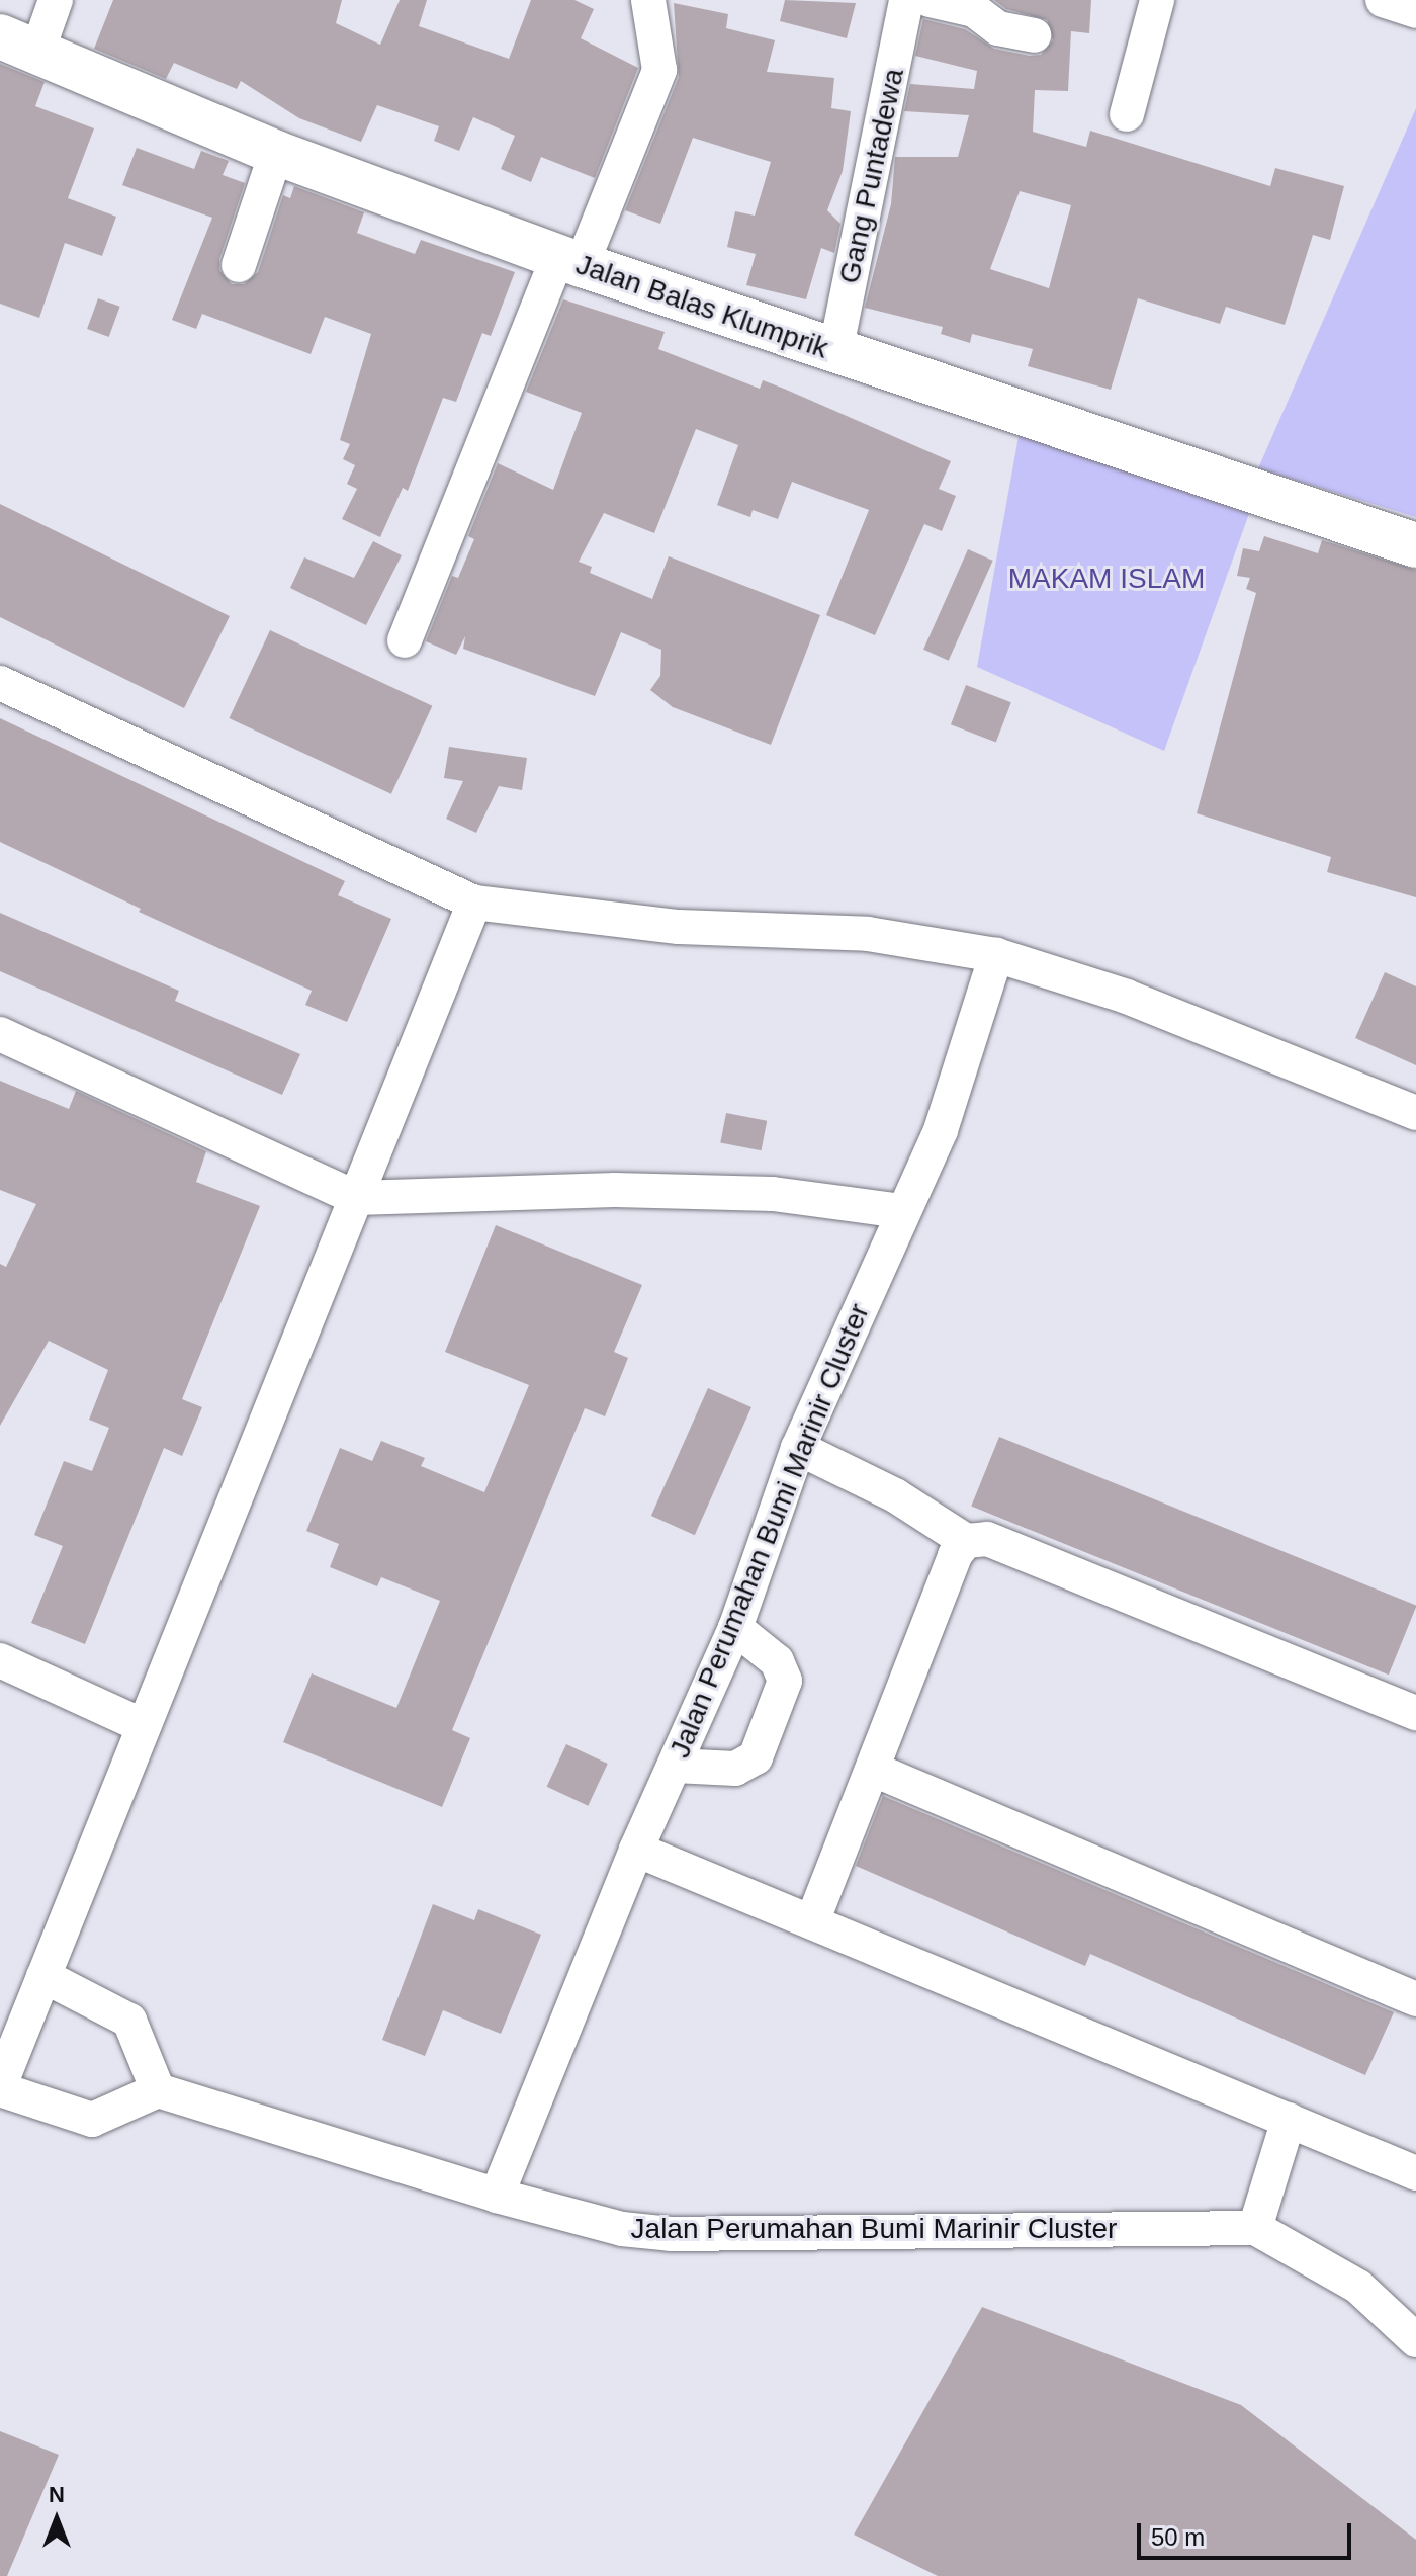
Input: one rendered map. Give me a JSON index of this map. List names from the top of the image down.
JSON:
{
  "streets": {
    "street": ["Gang Puntadewa", "Jalan Balas Klumprik", "Jalan Perumahan Bumi Marinir Cluster"]
  },
  "crossings": [
    ["Gang Puntadewa", "Jalan Balas Klumprik"]
  ],
  "parks": ["MAKAM ISLAM"],
  "scale_bar": "50 m",
  "north": "top"
}
